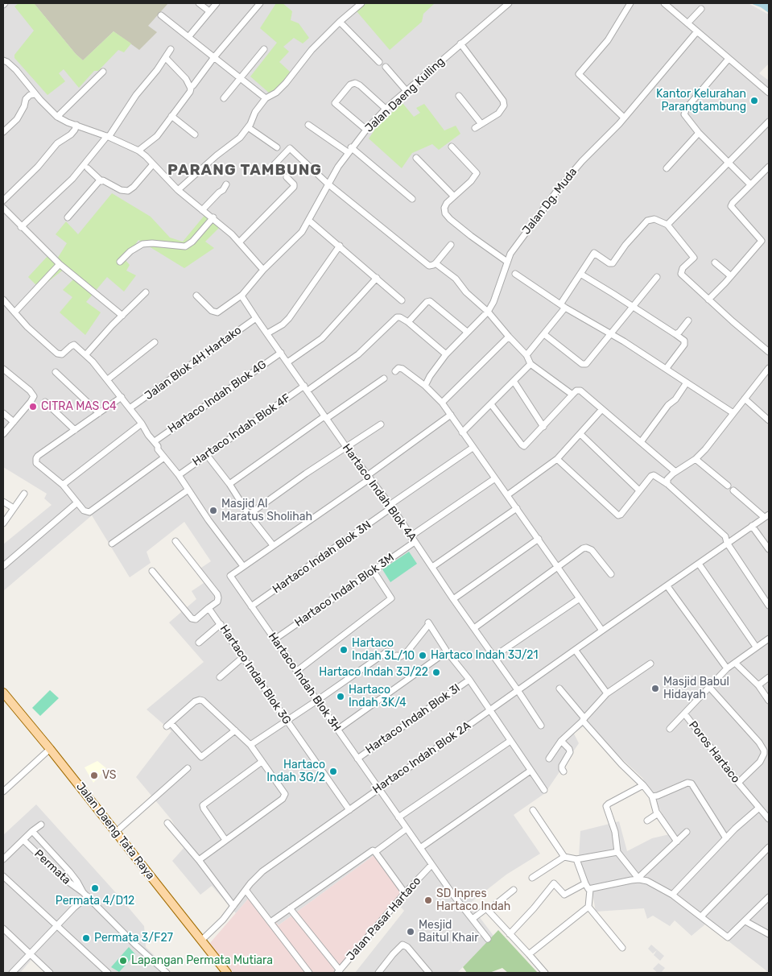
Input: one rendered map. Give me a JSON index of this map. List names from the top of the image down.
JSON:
{
  "streets": {
    "main road": ["Jalan Daeng Tata Raya"],
    "street": [
      "Jalan Daeng Kulling",
      "Jalan Dg. Muda",
      "Jalan Blok 4H Hartako",
      "Hartaco Indah Blok 4G",
      "Hartaco Indah Blok 4F",
      "Hartaco Indah Blok 4A",
      "Hartaco Indah Blok 3N",
      "Hartaco Indah Blok 3M",
      "Hartaco Indah Blok 3G",
      "Hartaco Indah Blok 3H",
      "Hartaco Indah Blok 3I",
      "Poros Hartaco",
      "Hartaco Indah Blok 2A",
      "Permata",
      "Jalan Pasar Hartaco"
    ]
  },
  "crossings": [
    ["Jalan Daeng Kulling", "Hartaco Indah Blok 4A"],
    ["Jalan Blok 4H Hartako", "Hartaco Indah Blok 4A"],
    ["Hartaco Indah Blok 4G", "Hartaco Indah Blok 4A"],
    ["Hartaco Indah Blok 4F", "Hartaco Indah Blok 4A"],
    ["Hartaco Indah Blok 4A", "Hartaco Indah Blok 3N"],
    ["Hartaco Indah Blok 4A", "Hartaco Indah Blok 3M"],
    ["Hartaco Indah Blok 4A", "Hartaco Indah Blok 2A"],
    ["Hartaco Indah Blok 3N", "Hartaco Indah Blok 3H"],
    ["Hartaco Indah Blok 3M", "Hartaco Indah Blok 3H"],
    ["Hartaco Indah Blok 3G", "Hartaco Indah Blok 2A"],
    ["Hartaco Indah Blok 3H", "Hartaco Indah Blok 3I"],
    ["Hartaco Indah Blok 3H", "Hartaco Indah Blok 2A"],
    ["Hartaco Indah Blok 3H", "Jalan Pasar Hartaco"],
    ["Hartaco Indah Blok 2A", "Jalan Daeng Tata Raya"]
  ],
  "districts": ["PARANG TAMBUNG"],
  "places": [
    "Kantor Kelurahan Parangtambung",
    "CITRA MAS C4",
    "Masjid Al Maratus Sholihah",
    "Hartaco Indah 3L/10",
    "Hartaco Indah 3J/21",
    "Hartaco Indah 3J/22",
    "Masjid Babul Hidayah",
    "Hartaco Indah 3K/4",
    "Hartaco Indah 3G/2",
    "VS",
    "Permata 4/D12",
    "SD Inpres Hartaco Indah",
    "Mesjid Baitul Khair",
    "Permata 3/F27",
    "Lapangan Permata Mutiara"
  ]
}
